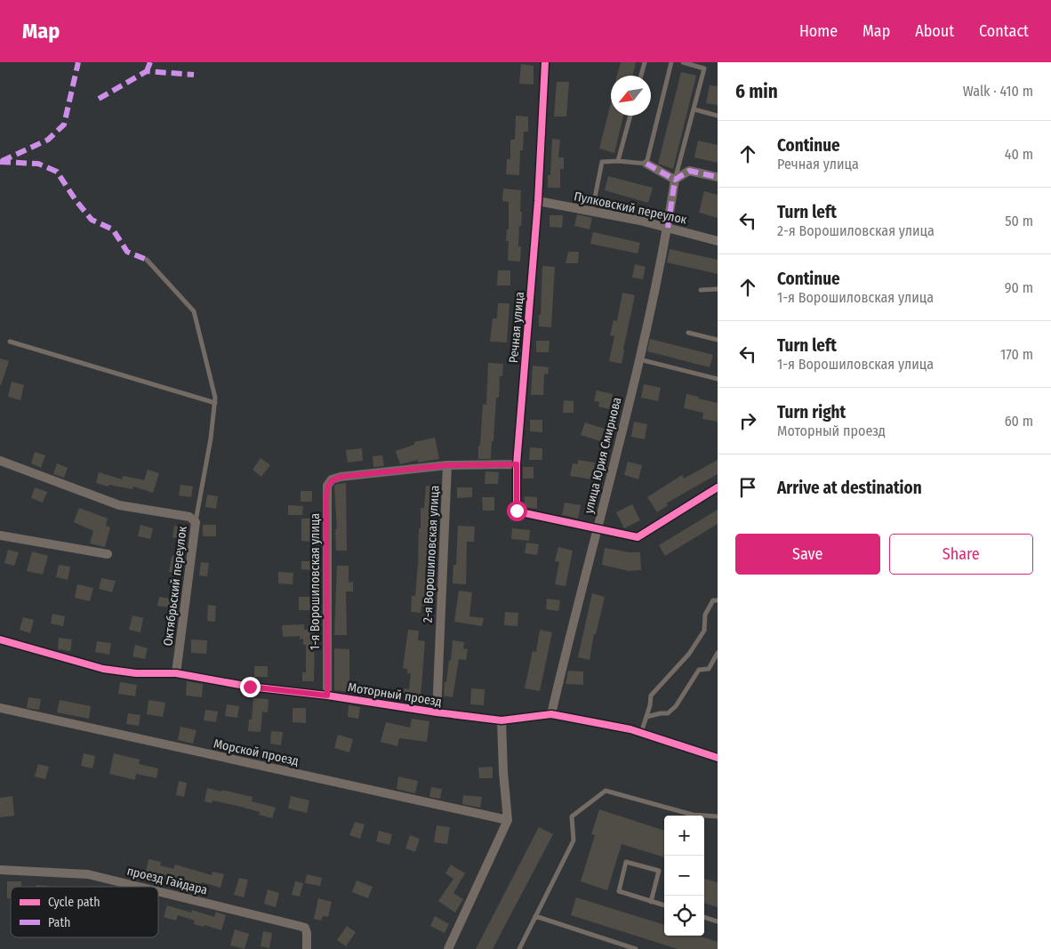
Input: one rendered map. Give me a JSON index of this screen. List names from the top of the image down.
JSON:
{
  "streets": {
    "street": [
      "Пулковский переулок",
      "Речная улица",
      "улица Юрия Смирнова",
      "2-я Ворошиловская улица",
      "1-я Ворошиловская улица",
      "Октябрьский переулок",
      "Моторный проезд",
      "Морской проезд",
      "проезд Гайдара"
    ]
  },
  "crossings": [
    ["Пулковский переулок", "Речная улица"],
    ["Пулковский переулок", "улица Юрия Смирнова"],
    ["Речная улица", "улица Юрия Смирнова"],
    ["улица Юрия Смирнова", "Моторный проезд"],
    ["2-я Ворошиловская улица", "1-я Ворошиловская улица"],
    ["2-я Ворошиловская улица", "Моторный проезд"],
    ["1-я Ворошиловская улица", "Моторный проезд"],
    ["Октябрьский переулок", "Моторный проезд"]
  ],
  "legend": ["Cycle path", "Path"],
  "north": "bottom left",
  "page": {
    "header": "Map",
    "nav": [
      "Home",
      "Map",
      "About",
      "Contact"
    ],
    "heading": ["6 min", "Walk · 410 m"],
    "list": [
      ["Continue", "Речная улица", "40 m"],
      ["Turn left", "2-я Ворошиловская улица", "50 m"],
      ["Continue", "1-я Ворошиловская улица", "90 m"],
      ["Turn left", "1-я Ворошиловская улица", "170 m"],
      ["Turn right", "Моторный проезд", "60 m"],
      "Arrive at destination"
    ],
    "buttons": ["Save", "Share"],
    "map_buttons": ["+", "−"]
  }
}
